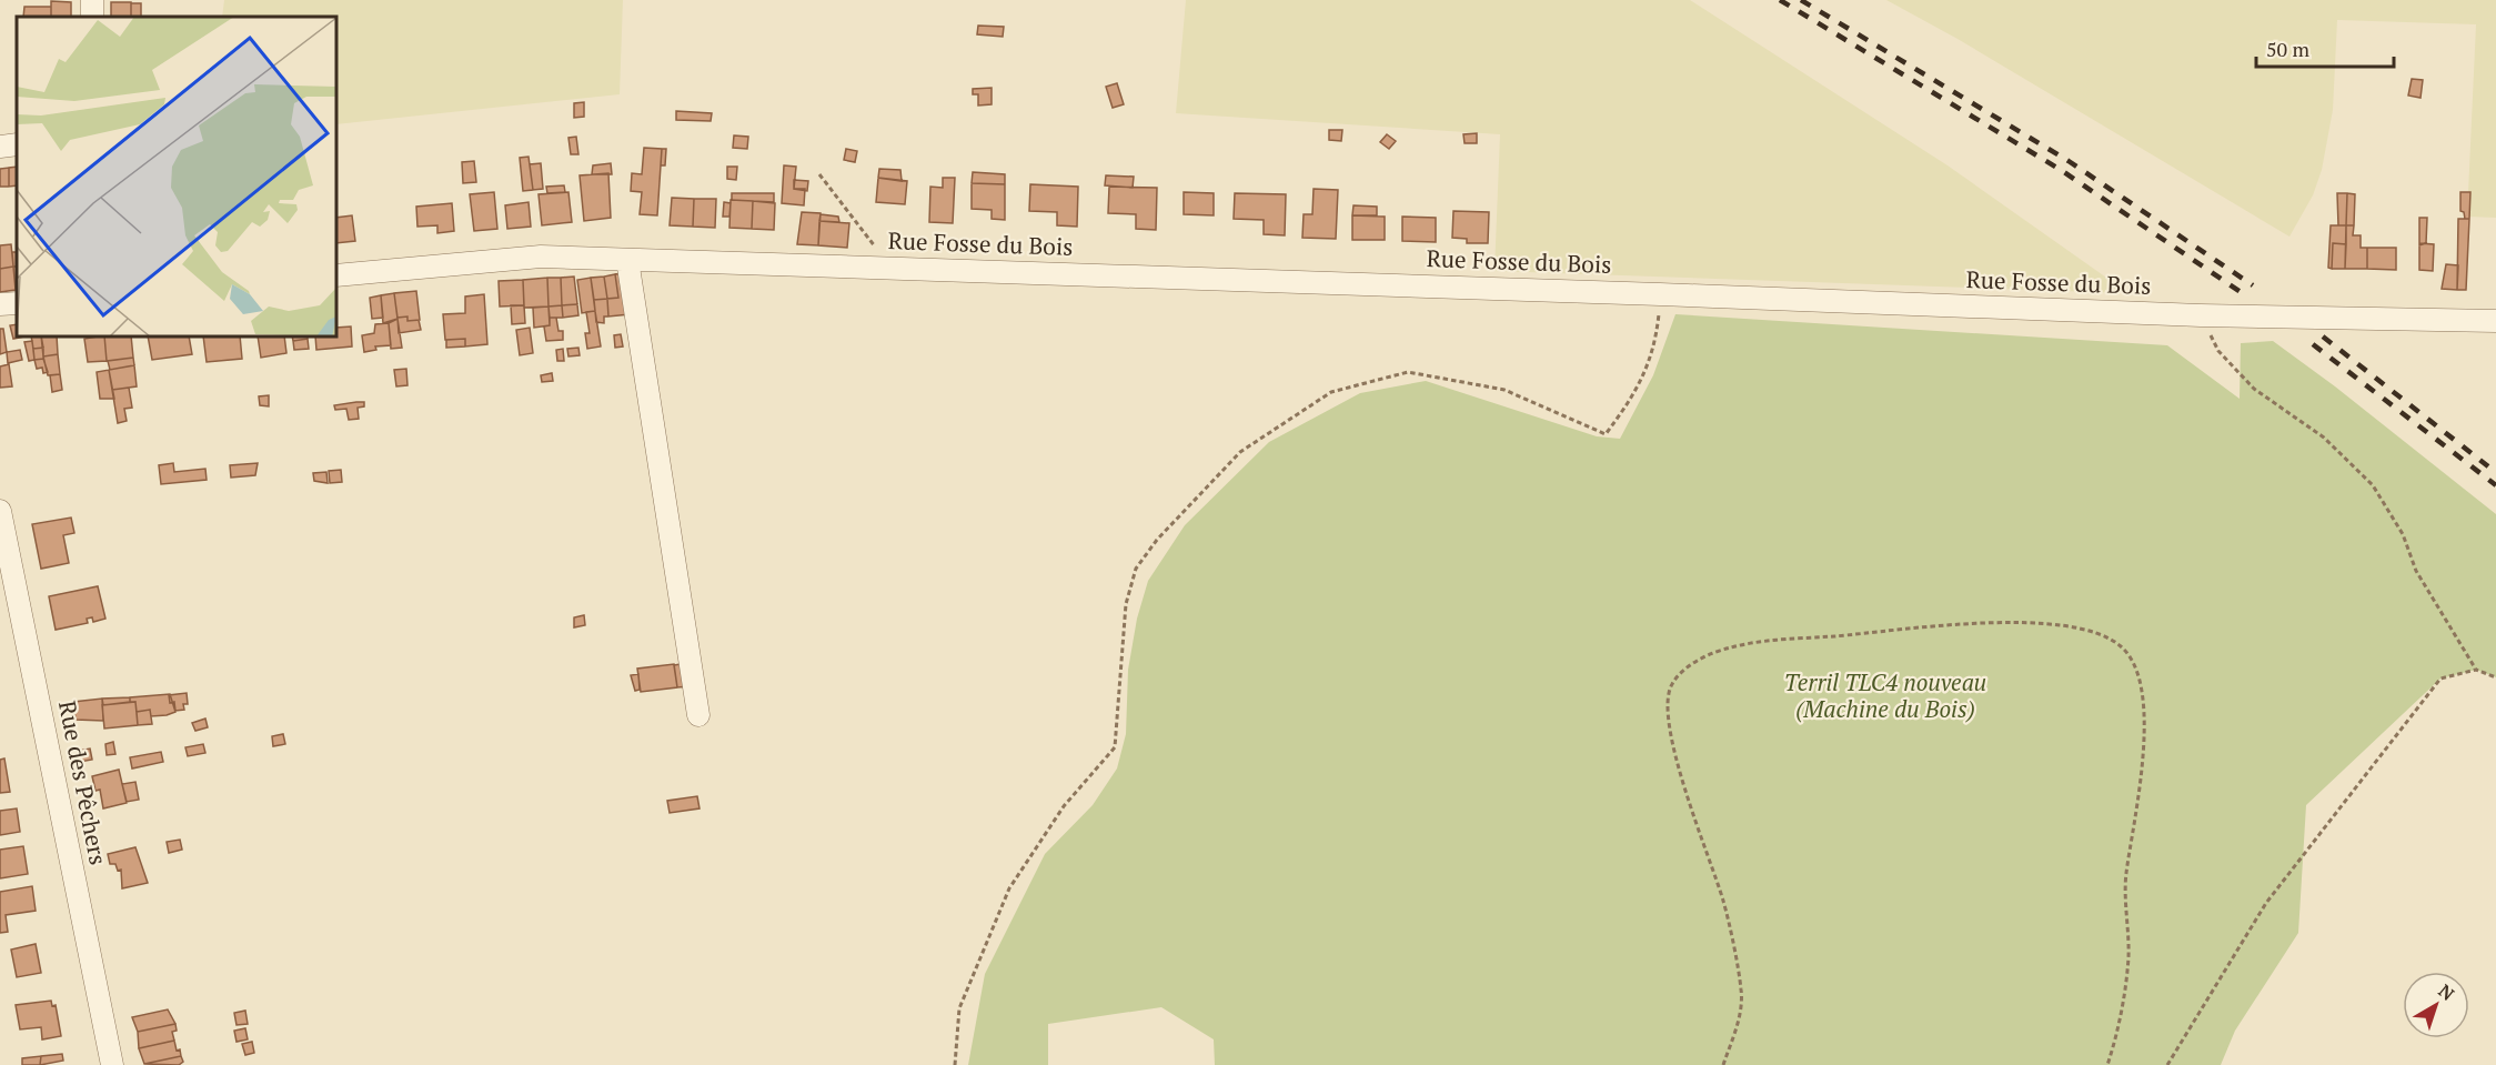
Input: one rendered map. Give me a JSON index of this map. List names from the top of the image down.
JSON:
{
  "streets": {
    "street": ["Rue Fosse du Bois", "Rue des Pêchers"]
  },
  "parks": ["Terril TLC4 nouveau (Machine du Bois)"],
  "scale_bar": "50 m",
  "north": "top right"
}
